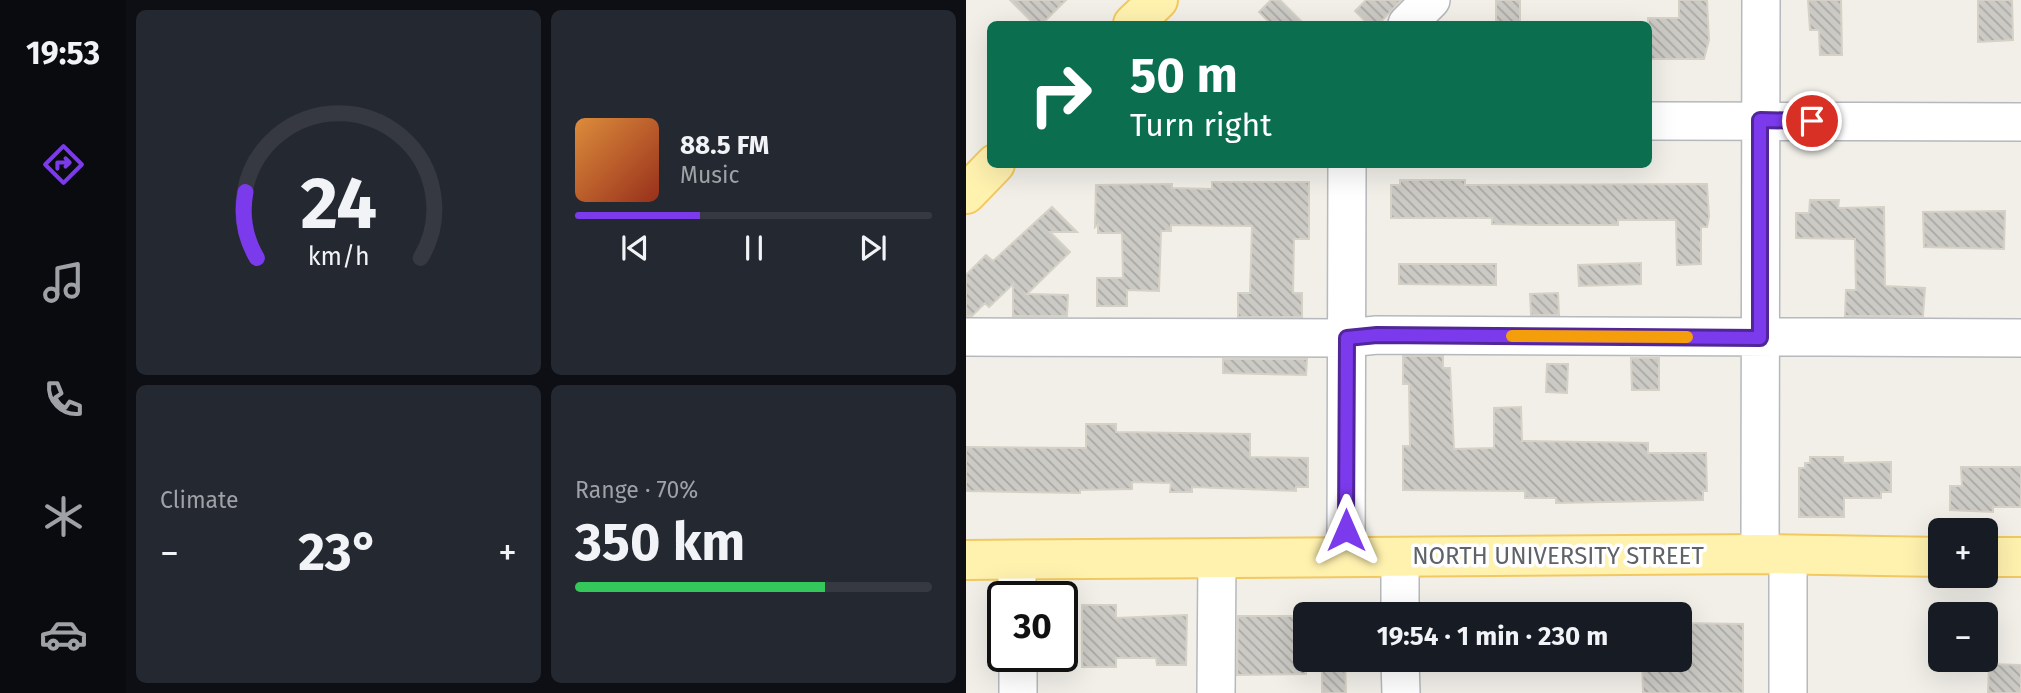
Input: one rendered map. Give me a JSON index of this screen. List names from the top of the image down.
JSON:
{
  "streets": {
    "main road": ["NORTH UNIVERSITY STREET"]
  },
  "page": {
    "tabs": "19:53",
    "turn": ["50 m", "Turn right"],
    "song": ["88.5 FM", "Music"],
    "tile": [
      "Climate",
      ["Range · 70%", "350 km"]
    ],
    "map_buttons": ["+", "−"],
    "heat": ["−", "23°", "+"],
    "limit": "30",
    "trip": "19:54 · 1 min · 230 m",
    "gauge": ["24", "km/h"]
  }
}
